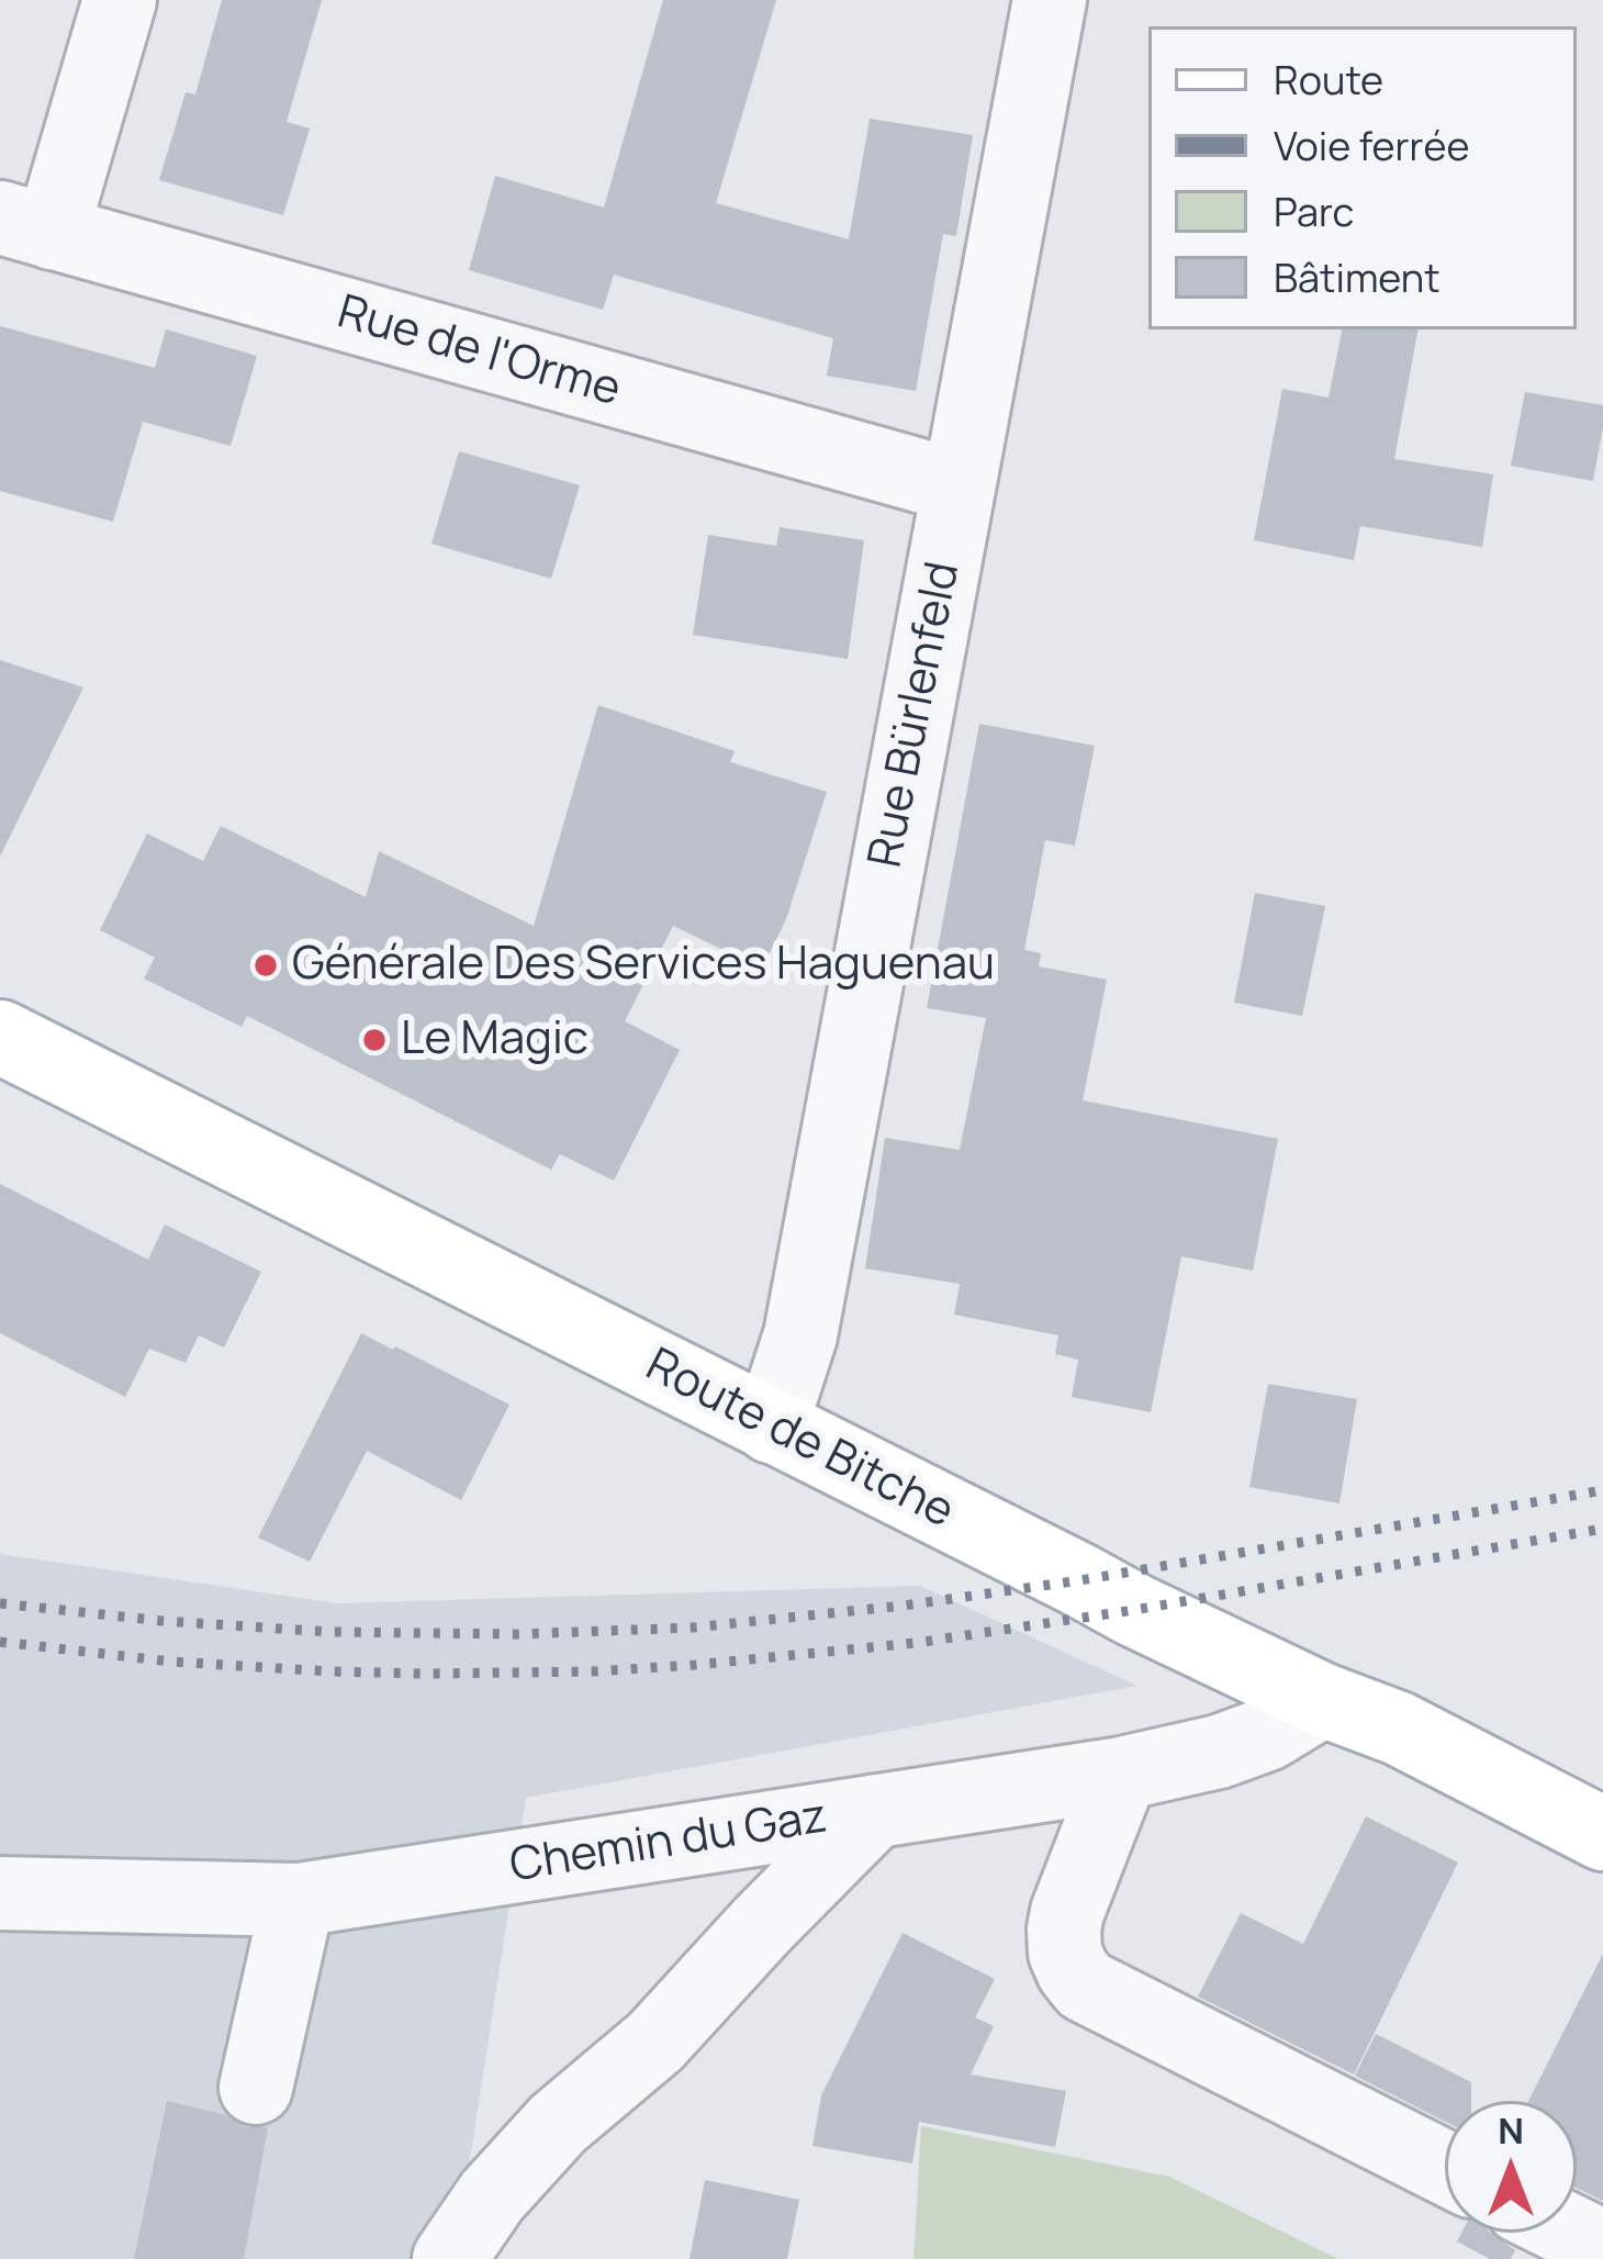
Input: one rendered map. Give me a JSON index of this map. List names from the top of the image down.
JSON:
{
  "streets": {
    "main road": ["Route de Bitche"],
    "street": ["Rue de l'Orme", "Rue Bürlenfeld", "Chemin du Gaz"]
  },
  "crossings": [
    ["Rue de l'Orme", "Rue Bürlenfeld"],
    ["Rue Bürlenfeld", "Route de Bitche"],
    ["Route de Bitche", "Chemin du Gaz"]
  ],
  "places": ["Générale Des Services Haguenau", "Le Magic"],
  "legend": [
    "Route",
    "Voie ferrée",
    "Parc",
    "Bâtiment"
  ],
  "north": "top"
}
